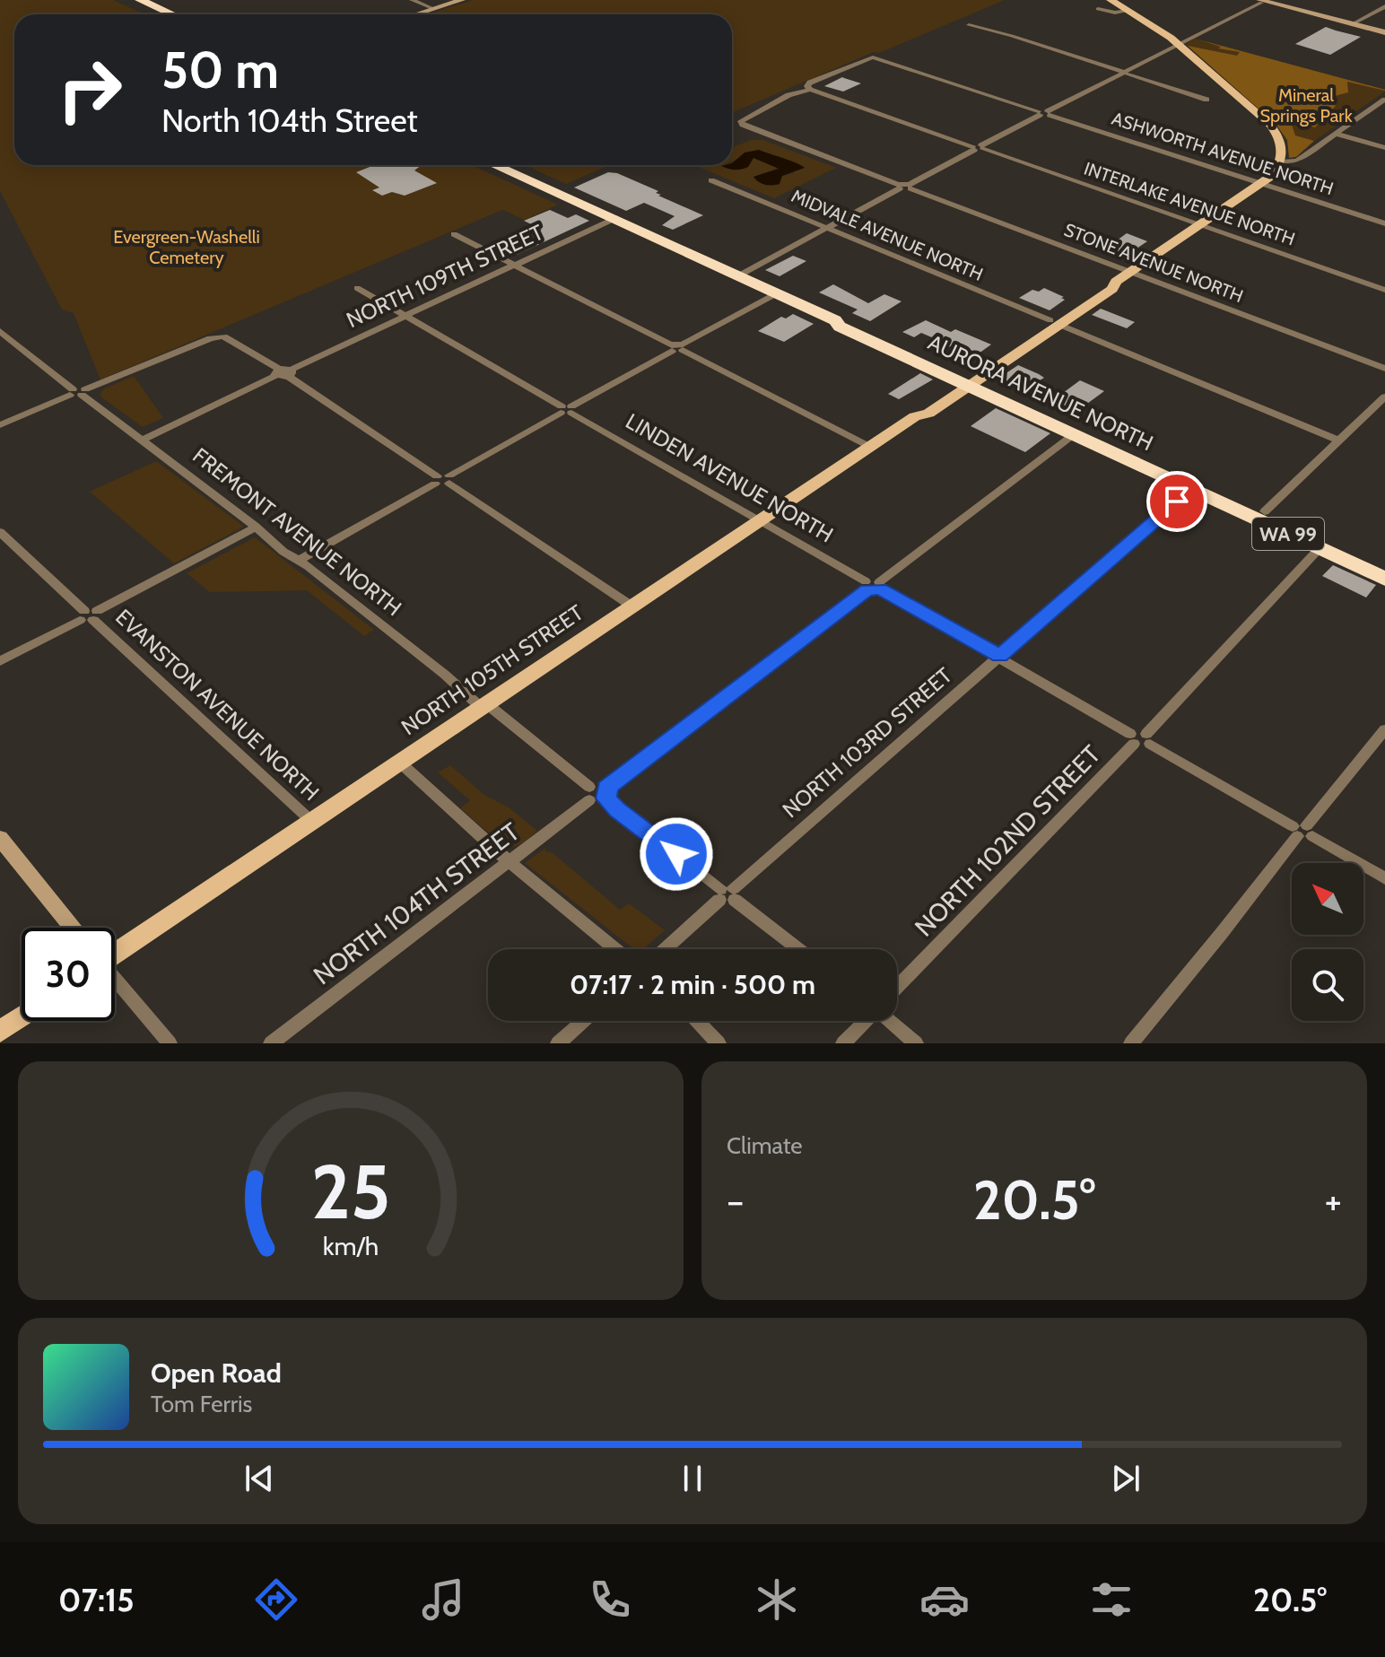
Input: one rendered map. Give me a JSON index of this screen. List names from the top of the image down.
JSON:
{
  "streets": {
    "highway": ["AURORA AVENUE NORTH", "WA 99"],
    "main road": ["NORTH 105TH STREET"],
    "street": [
      "ASHWORTH AVENUE NORTH",
      "INTERLAKE AVENUE NORTH",
      "MIDVALE AVENUE NORTH",
      "STONE AVENUE NORTH",
      "NORTH 109TH STREET",
      "LINDEN AVENUE NORTH",
      "FREMONT AVENUE NORTH",
      "EVANSTON AVENUE NORTH",
      "NORTH 103RD STREET",
      "NORTH 102ND STREET",
      "NORTH 104TH STREET"
    ]
  },
  "crossings": [
    ["ASHWORTH AVENUE NORTH", "NORTH 105TH STREET"],
    ["INTERLAKE AVENUE NORTH", "NORTH 105TH STREET"],
    ["MIDVALE AVENUE NORTH", "NORTH 105TH STREET"],
    ["STONE AVENUE NORTH", "NORTH 105TH STREET"],
    ["NORTH 109TH STREET", "AURORA AVENUE NORTH"],
    ["NORTH 109TH STREET", "LINDEN AVENUE NORTH"],
    ["NORTH 109TH STREET", "FREMONT AVENUE NORTH"],
    ["AURORA AVENUE NORTH", "NORTH 105TH STREET"],
    ["AURORA AVENUE NORTH", "NORTH 103RD STREET"],
    ["LINDEN AVENUE NORTH", "NORTH 105TH STREET"],
    ["LINDEN AVENUE NORTH", "NORTH 103RD STREET"],
    ["LINDEN AVENUE NORTH", "NORTH 102ND STREET"],
    ["FREMONT AVENUE NORTH", "NORTH 105TH STREET"],
    ["FREMONT AVENUE NORTH", "NORTH 104TH STREET"],
    ["NORTH 105TH STREET", "EVANSTON AVENUE NORTH"]
  ],
  "parks": ["Mineral Springs Park", "Evergreen-Washelli Cemetery"],
  "north": "top left",
  "page": {
    "turn": ["50 m", "North 104th Street"],
    "limit": "30",
    "trip": "07:17 · 2 min · 500 m",
    "tile": "Climate",
    "heat": ["−", "20.5°", "+"],
    "song": ["Open Road", "Tom Ferris"],
    "tabs": ["07:15", "20.5°"],
    "gauge": ["25", "km/h"]
  }
}
